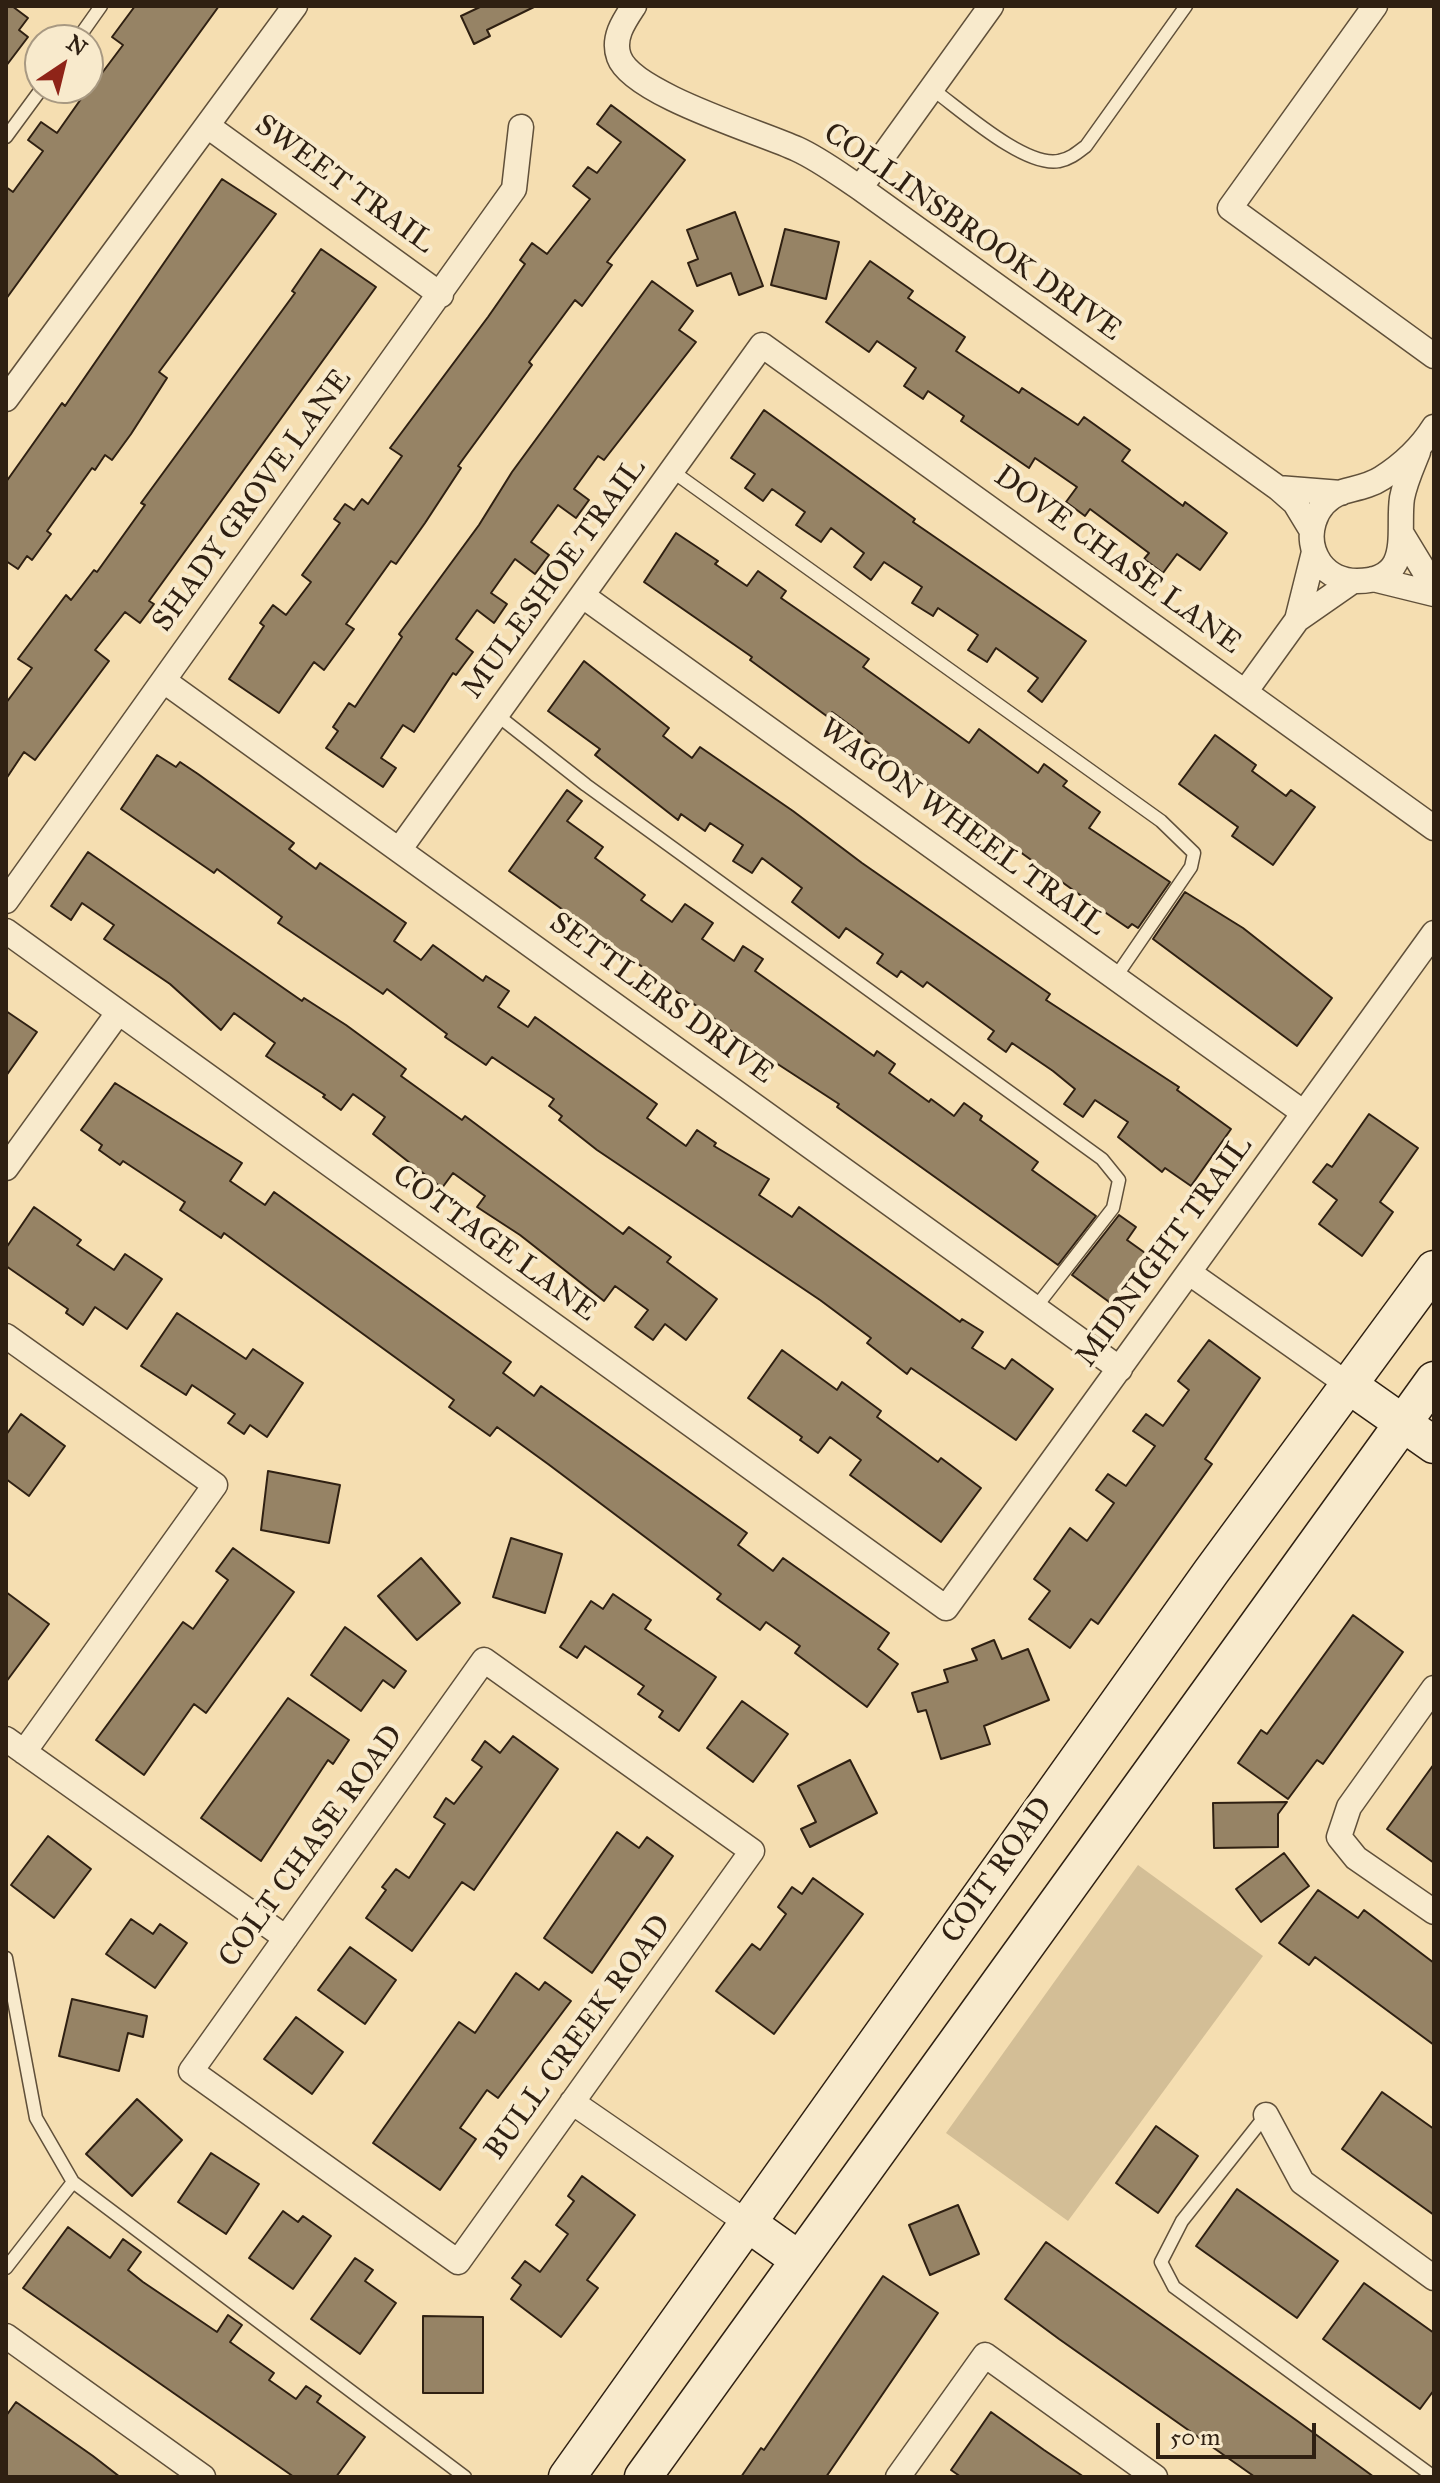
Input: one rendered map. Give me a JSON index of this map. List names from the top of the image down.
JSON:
{
  "streets": {
    "main road": ["COIT ROAD"],
    "street": [
      "SWEET TRAIL",
      "COLLINSBROOK DRIVE",
      "SHADY GROVE LANE",
      "DOVE CHASE LANE",
      "MULESHOE TRAIL",
      "WAGON WHEEL TRAIL",
      "SETTLERS DRIVE",
      "COTTAGE LANE",
      "MIDNIGHT TRAIL",
      "COLT CHASE ROAD",
      "BULL CREEK ROAD"
    ]
  },
  "crossings": [
    ["SWEET TRAIL", "SHADY GROVE LANE"],
    ["SHADY GROVE LANE", "SETTLERS DRIVE"],
    ["DOVE CHASE LANE", "MULESHOE TRAIL"],
    ["MULESHOE TRAIL", "WAGON WHEEL TRAIL"],
    ["MULESHOE TRAIL", "SETTLERS DRIVE"],
    ["WAGON WHEEL TRAIL", "MIDNIGHT TRAIL"],
    ["SETTLERS DRIVE", "MIDNIGHT TRAIL"],
    ["COTTAGE LANE", "MIDNIGHT TRAIL"],
    ["COLT CHASE ROAD", "BULL CREEK ROAD"]
  ],
  "scale_bar": "50 m",
  "north": "top right"
}
